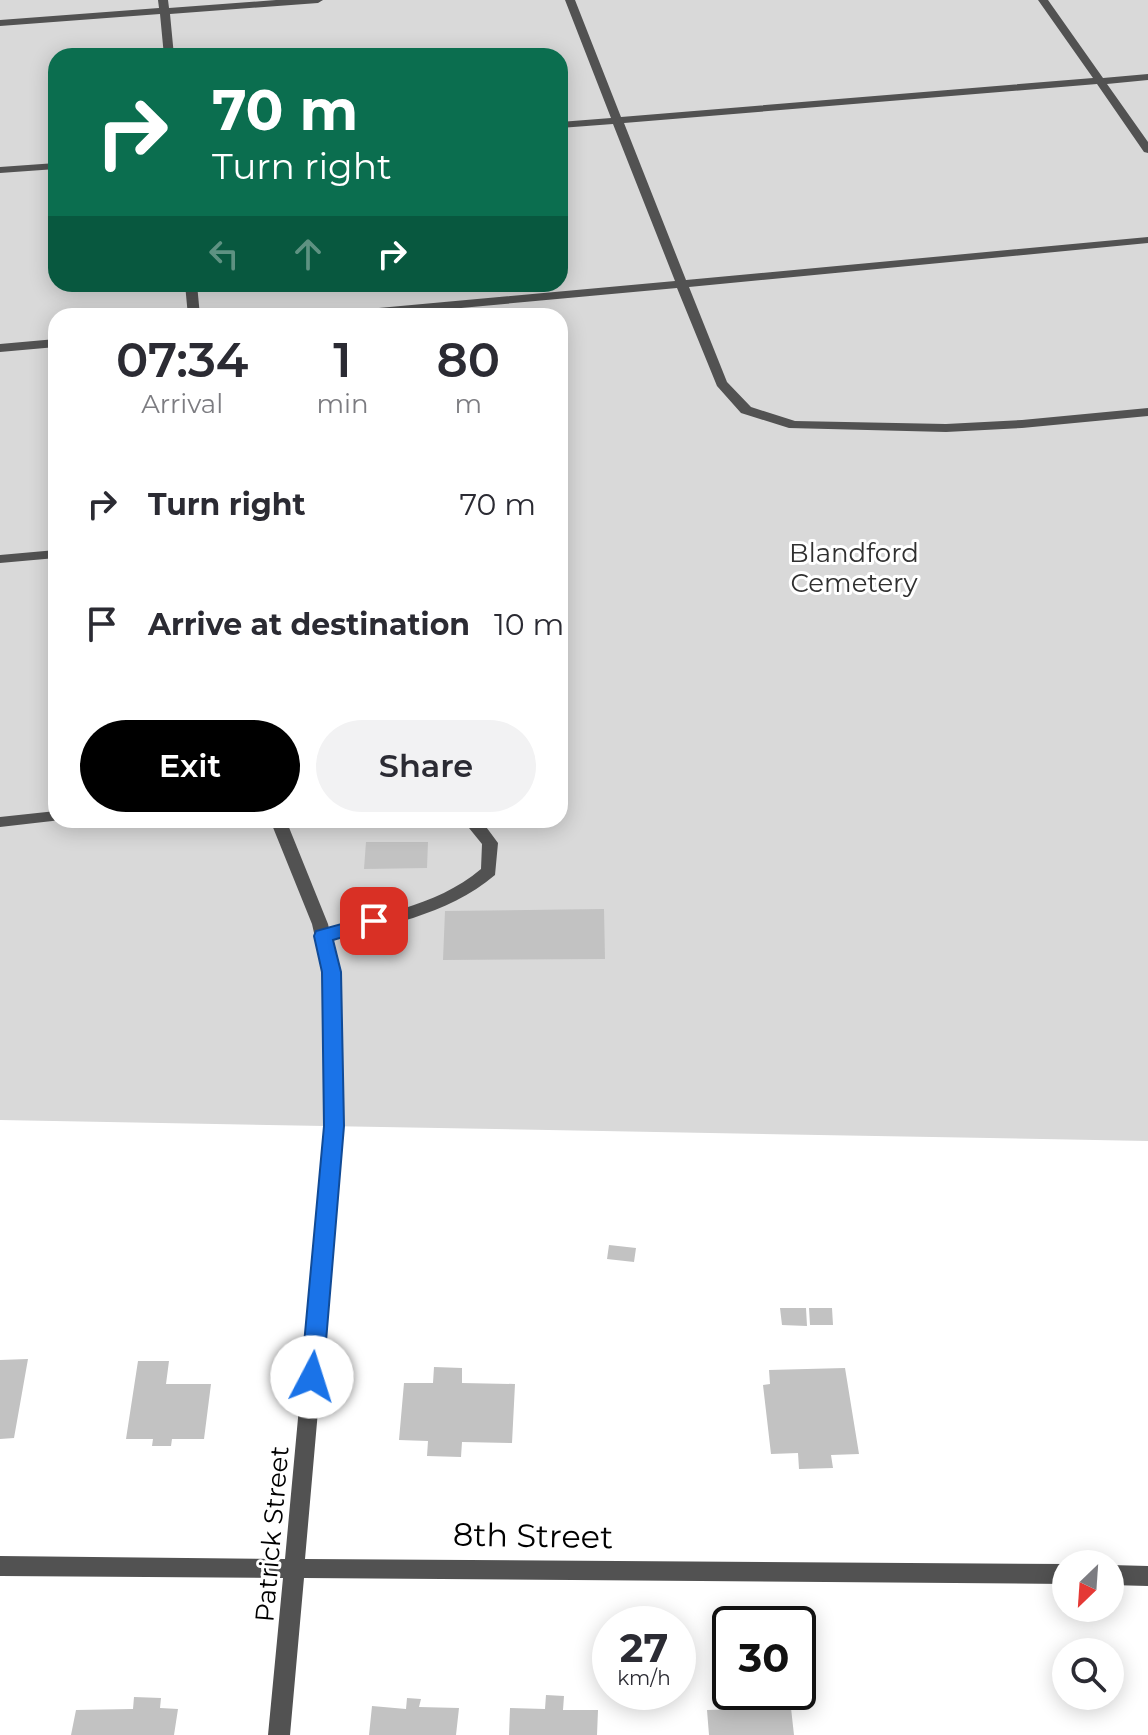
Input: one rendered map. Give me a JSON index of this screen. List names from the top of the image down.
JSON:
{
  "streets": {
    "street": ["Patrick Street", "8th Street"]
  },
  "crossings": [
    ["Patrick Street", "8th Street"]
  ],
  "parks": ["Blandford Cemetery"],
  "north": "bottom left",
  "page": {
    "turn": ["70 m", "Turn right"],
    "eta": [
      "07:34",
      "Arrival",
      "1",
      "min",
      "80",
      "m"
    ],
    "list": [
      {
        "name": "Turn right",
        "value": "70 m"
      },
      {
        "name": "Arrive at destination",
        "value": "10 m"
      }
    ],
    "buttons": ["Exit", "Share"],
    "speed": "27 km/h",
    "limit": "30"
  }
}
